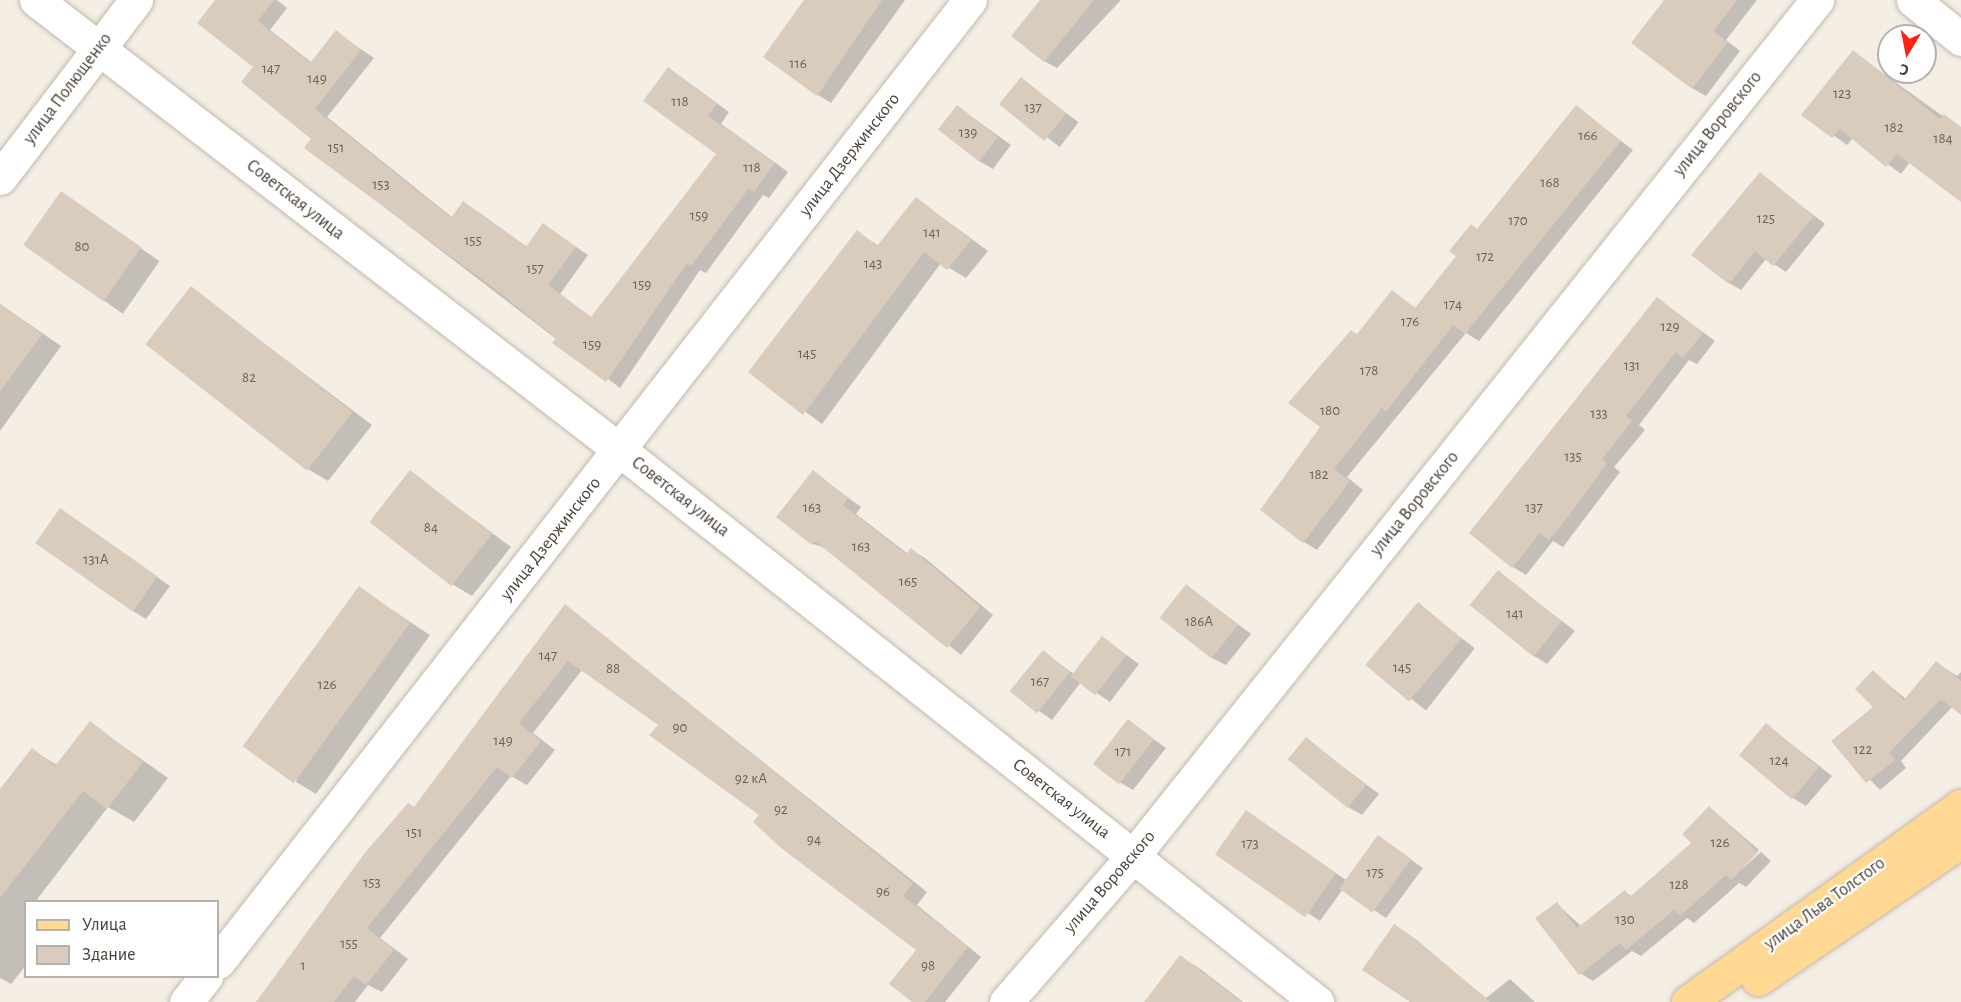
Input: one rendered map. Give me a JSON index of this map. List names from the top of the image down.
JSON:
{
  "streets": {
    "main road": ["улица Льва Толстого"],
    "street": [
      "улица Полющенко",
      "улица Воровского",
      "улица Дзержинского",
      "Советская улица"
    ]
  },
  "crossings": [
    ["улица Полющенко", "Советская улица"],
    ["улица Воровского", "Советская улица"],
    ["улица Дзержинского", "Советская улица"]
  ],
  "house_numbers": [
    "116",
    "147",
    "149",
    "123",
    "118",
    "137",
    "182",
    "139",
    "166",
    "184",
    "151",
    "118",
    "168",
    "153",
    "159",
    "125",
    "170",
    "141",
    "155",
    "80",
    "172",
    "143",
    "157",
    "159",
    "174",
    "176",
    "129",
    "159",
    "145",
    "131",
    "178",
    "82",
    "180",
    "133",
    "135",
    "182",
    "163",
    "137",
    "84",
    "163",
    "131А",
    "165",
    "141",
    "186А",
    "147",
    "145",
    "88",
    "167",
    "126",
    "90",
    "149",
    "122",
    "171",
    "124",
    "92 кА",
    "92",
    "151",
    "94",
    "126",
    "173",
    "175",
    "153",
    "128",
    "96",
    "130",
    "155",
    "1",
    "98"
  ],
  "legend": ["Улица", "Здание"],
  "north": "bottom"
}
